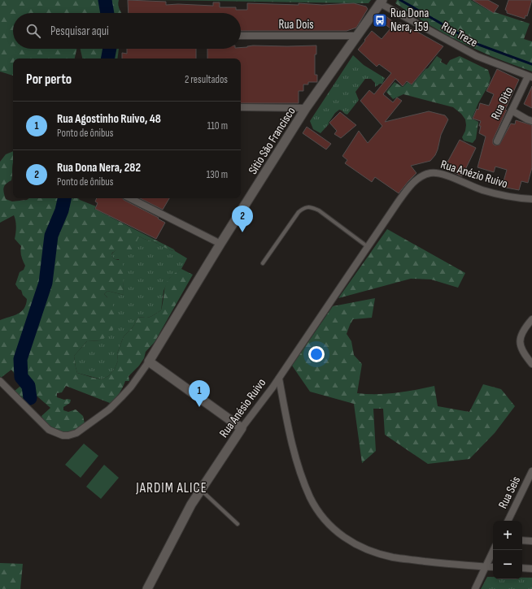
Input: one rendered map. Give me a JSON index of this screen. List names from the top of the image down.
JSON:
{
  "streets": {
    "street": [
      "Rua Dois",
      "Rua Treze",
      "Rua Oito",
      "Sítio São Francisco",
      "Rua Anézio Ruivo",
      "Rua Anésio Ruivo",
      "Rua Seis"
    ]
  },
  "crossings": [
    ["Rua Dois", "Sítio São Francisco"],
    ["Rua Treze", "Rua Oito"],
    ["Rua Treze", "Sítio São Francisco"],
    ["Rua Anézio Ruivo", "Rua Anésio Ruivo"]
  ],
  "districts": ["JARDIM ALICE"],
  "places": {
    "bus stop": ["Rua Dona Nera, 159"]
  },
  "page": {
    "search": "Pesquisar aqui",
    "heading": ["Por perto", "2 resultados"],
    "list": [
      {
        "mark": "1",
        "name": "Rua Agostinho Ruivo, 48",
        "note": "Ponto de ônibus",
        "value": "110 m"
      },
      {
        "mark": "2",
        "name": "Rua Dona Nera, 282",
        "note": "Ponto de ônibus",
        "value": "130 m"
      }
    ],
    "pins": ["2", "1"],
    "map_buttons": ["+", "−"]
  }
}
